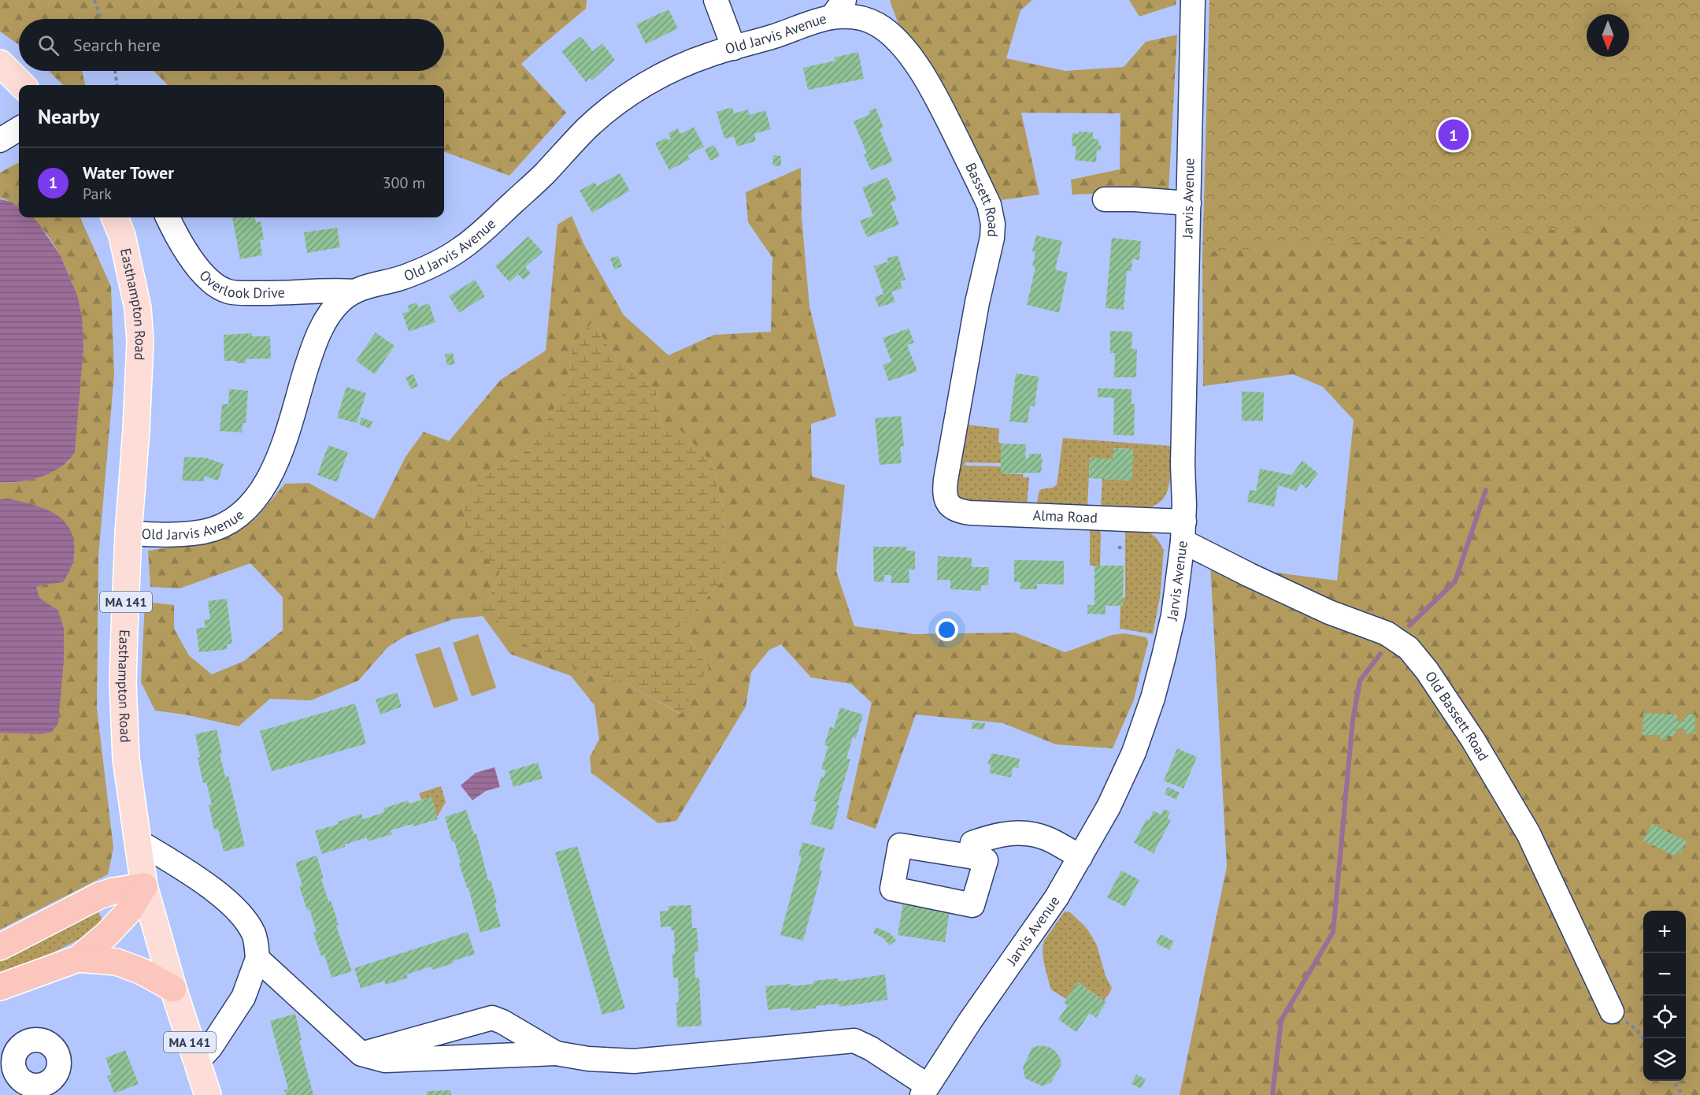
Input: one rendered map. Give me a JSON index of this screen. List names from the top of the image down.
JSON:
{
  "streets": {
    "main road": ["Easthampton Road", "MA 141"],
    "street": [
      "Old Jarvis Avenue",
      "Jarvis Avenue",
      "Bassett Road",
      "Overlook Drive",
      "Alma Road",
      "Old Bassett Road"
    ]
  },
  "crossings": [
    ["Old Jarvis Avenue", "Bassett Road"],
    ["Old Jarvis Avenue", "Overlook Drive"],
    ["Old Jarvis Avenue", "Easthampton Road"],
    ["Jarvis Avenue", "Alma Road"],
    ["Jarvis Avenue", "Old Bassett Road"],
    ["Bassett Road", "Alma Road"],
    ["Alma Road", "Old Bassett Road"]
  ],
  "north": "bottom",
  "page": {
    "search": "Search here",
    "heading": "Nearby",
    "pins": "1",
    "list": [
      {
        "mark": "1",
        "name": "Water Tower",
        "note": "Park",
        "value": "300 m"
      }
    ],
    "map_buttons": ["+", "−"]
  }
}
